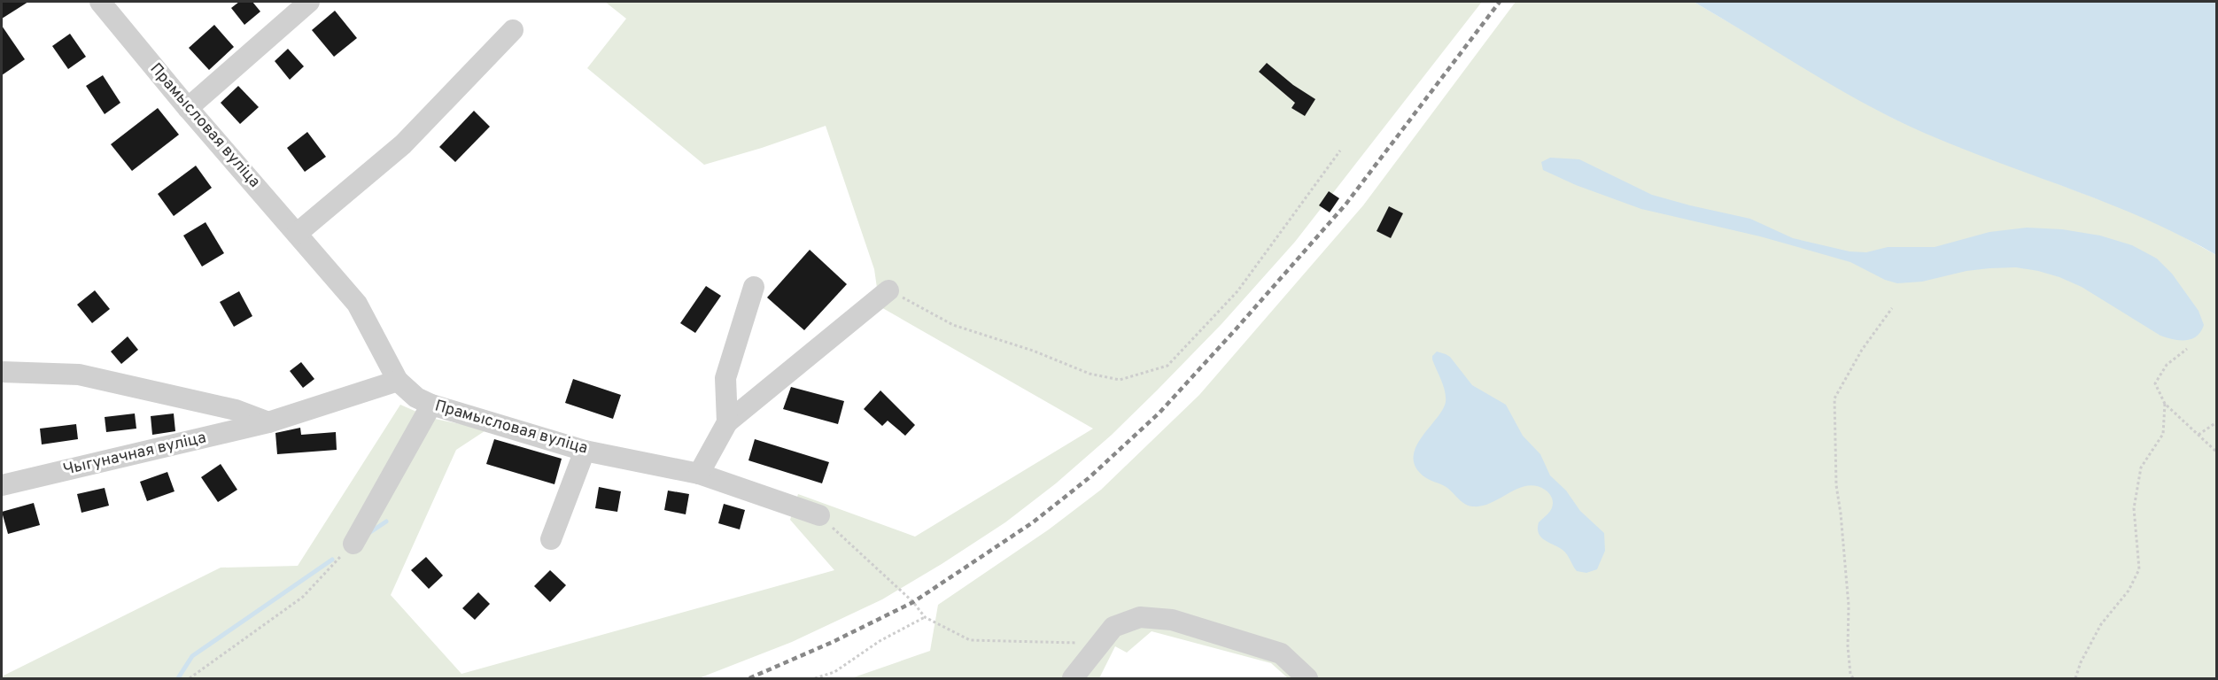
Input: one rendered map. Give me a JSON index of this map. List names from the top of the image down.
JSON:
{
  "streets": {
    "street": ["Прамысловая вуліца", "Чыгуначная вуліца"]
  },
  "crossings": [
    ["Прамысловая вуліца", "Чыгуначная вуліца"]
  ]
}
